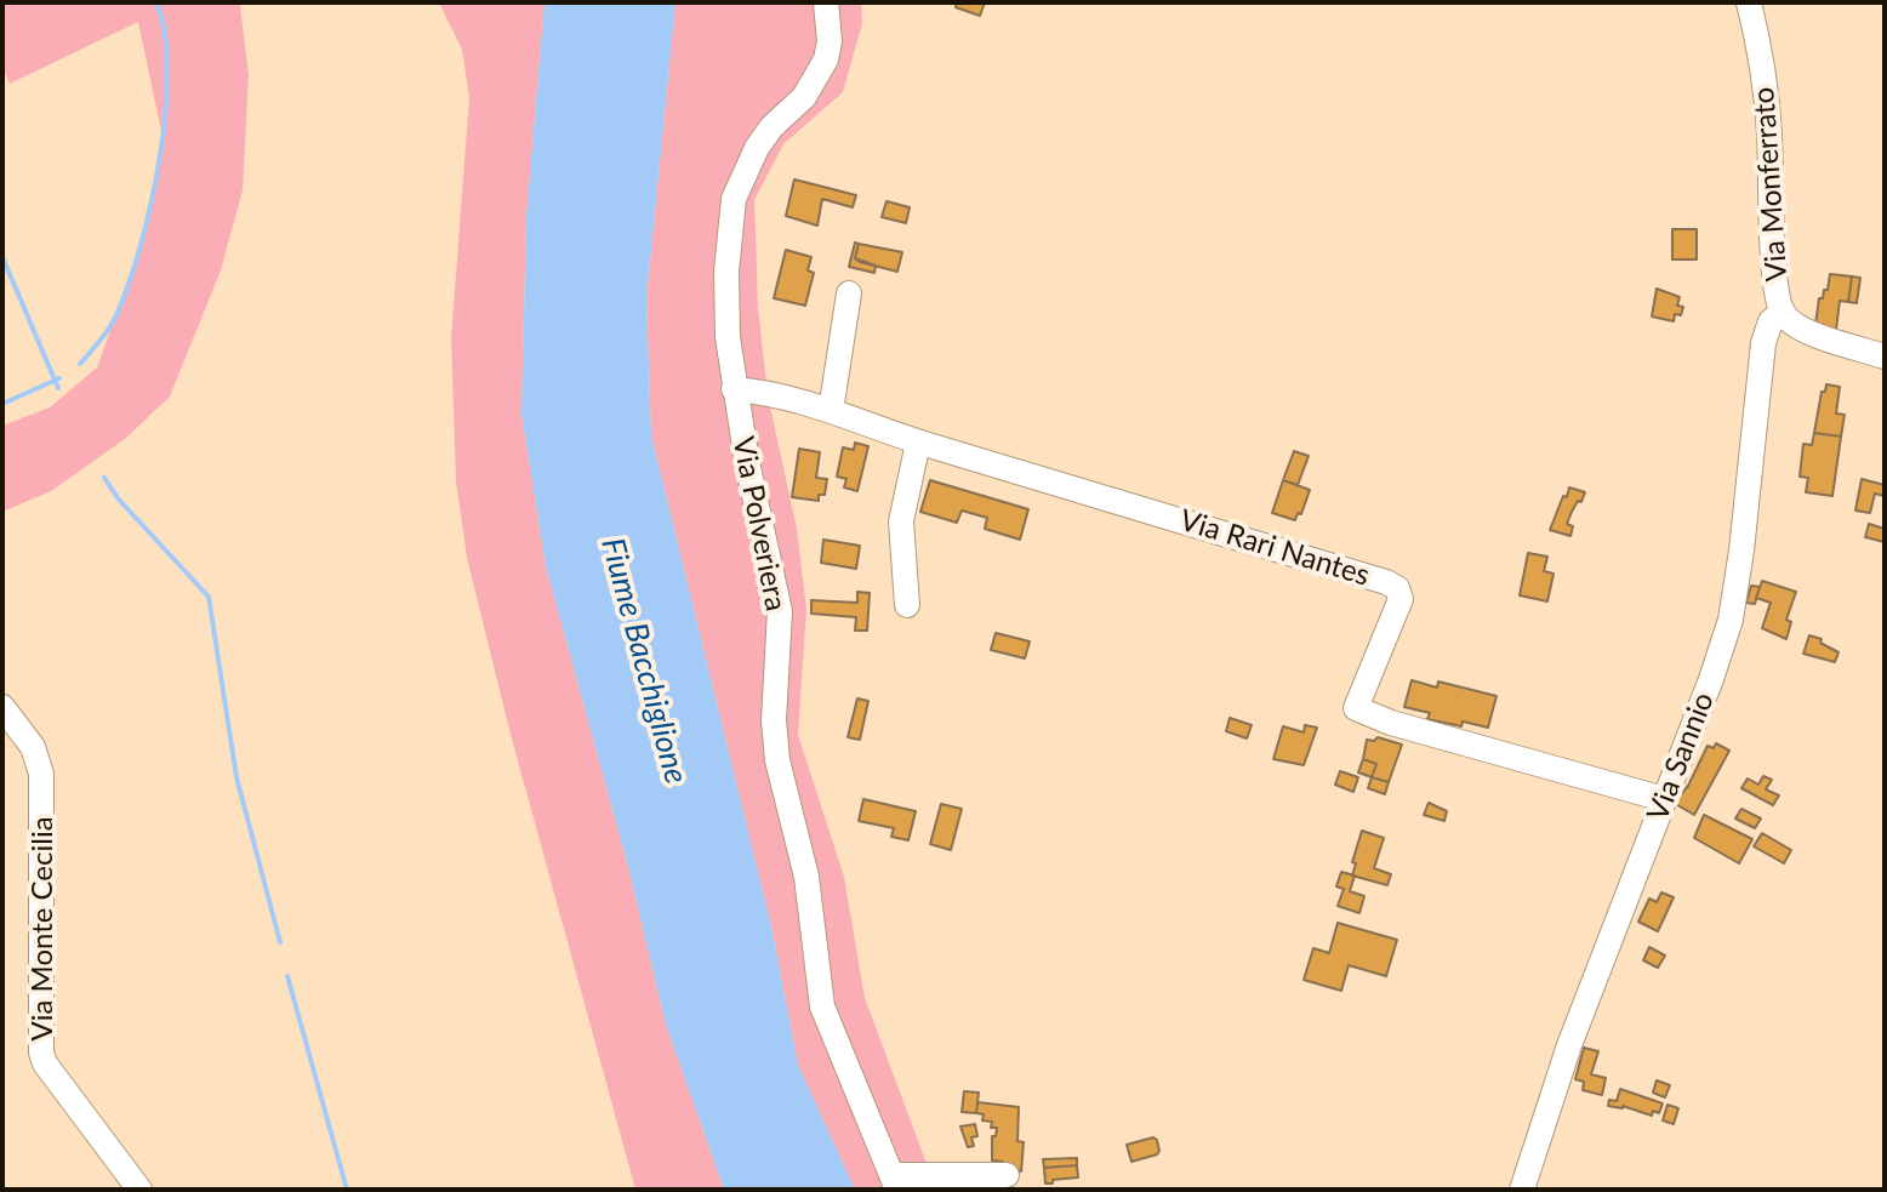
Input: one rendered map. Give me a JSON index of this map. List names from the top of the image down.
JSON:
{
  "streets": {
    "street": [
      "Via Monferrato",
      "Via Polveriera",
      "Via Rari Nantes",
      "Via Sannio",
      "Via Monte Cecilia"
    ]
  },
  "crossings": [
    ["Via Monferrato", "Via Sannio"],
    ["Via Polveriera", "Via Rari Nantes"],
    ["Via Rari Nantes", "Via Sannio"]
  ],
  "water": ["Fiume Bacchiglione"]
}
